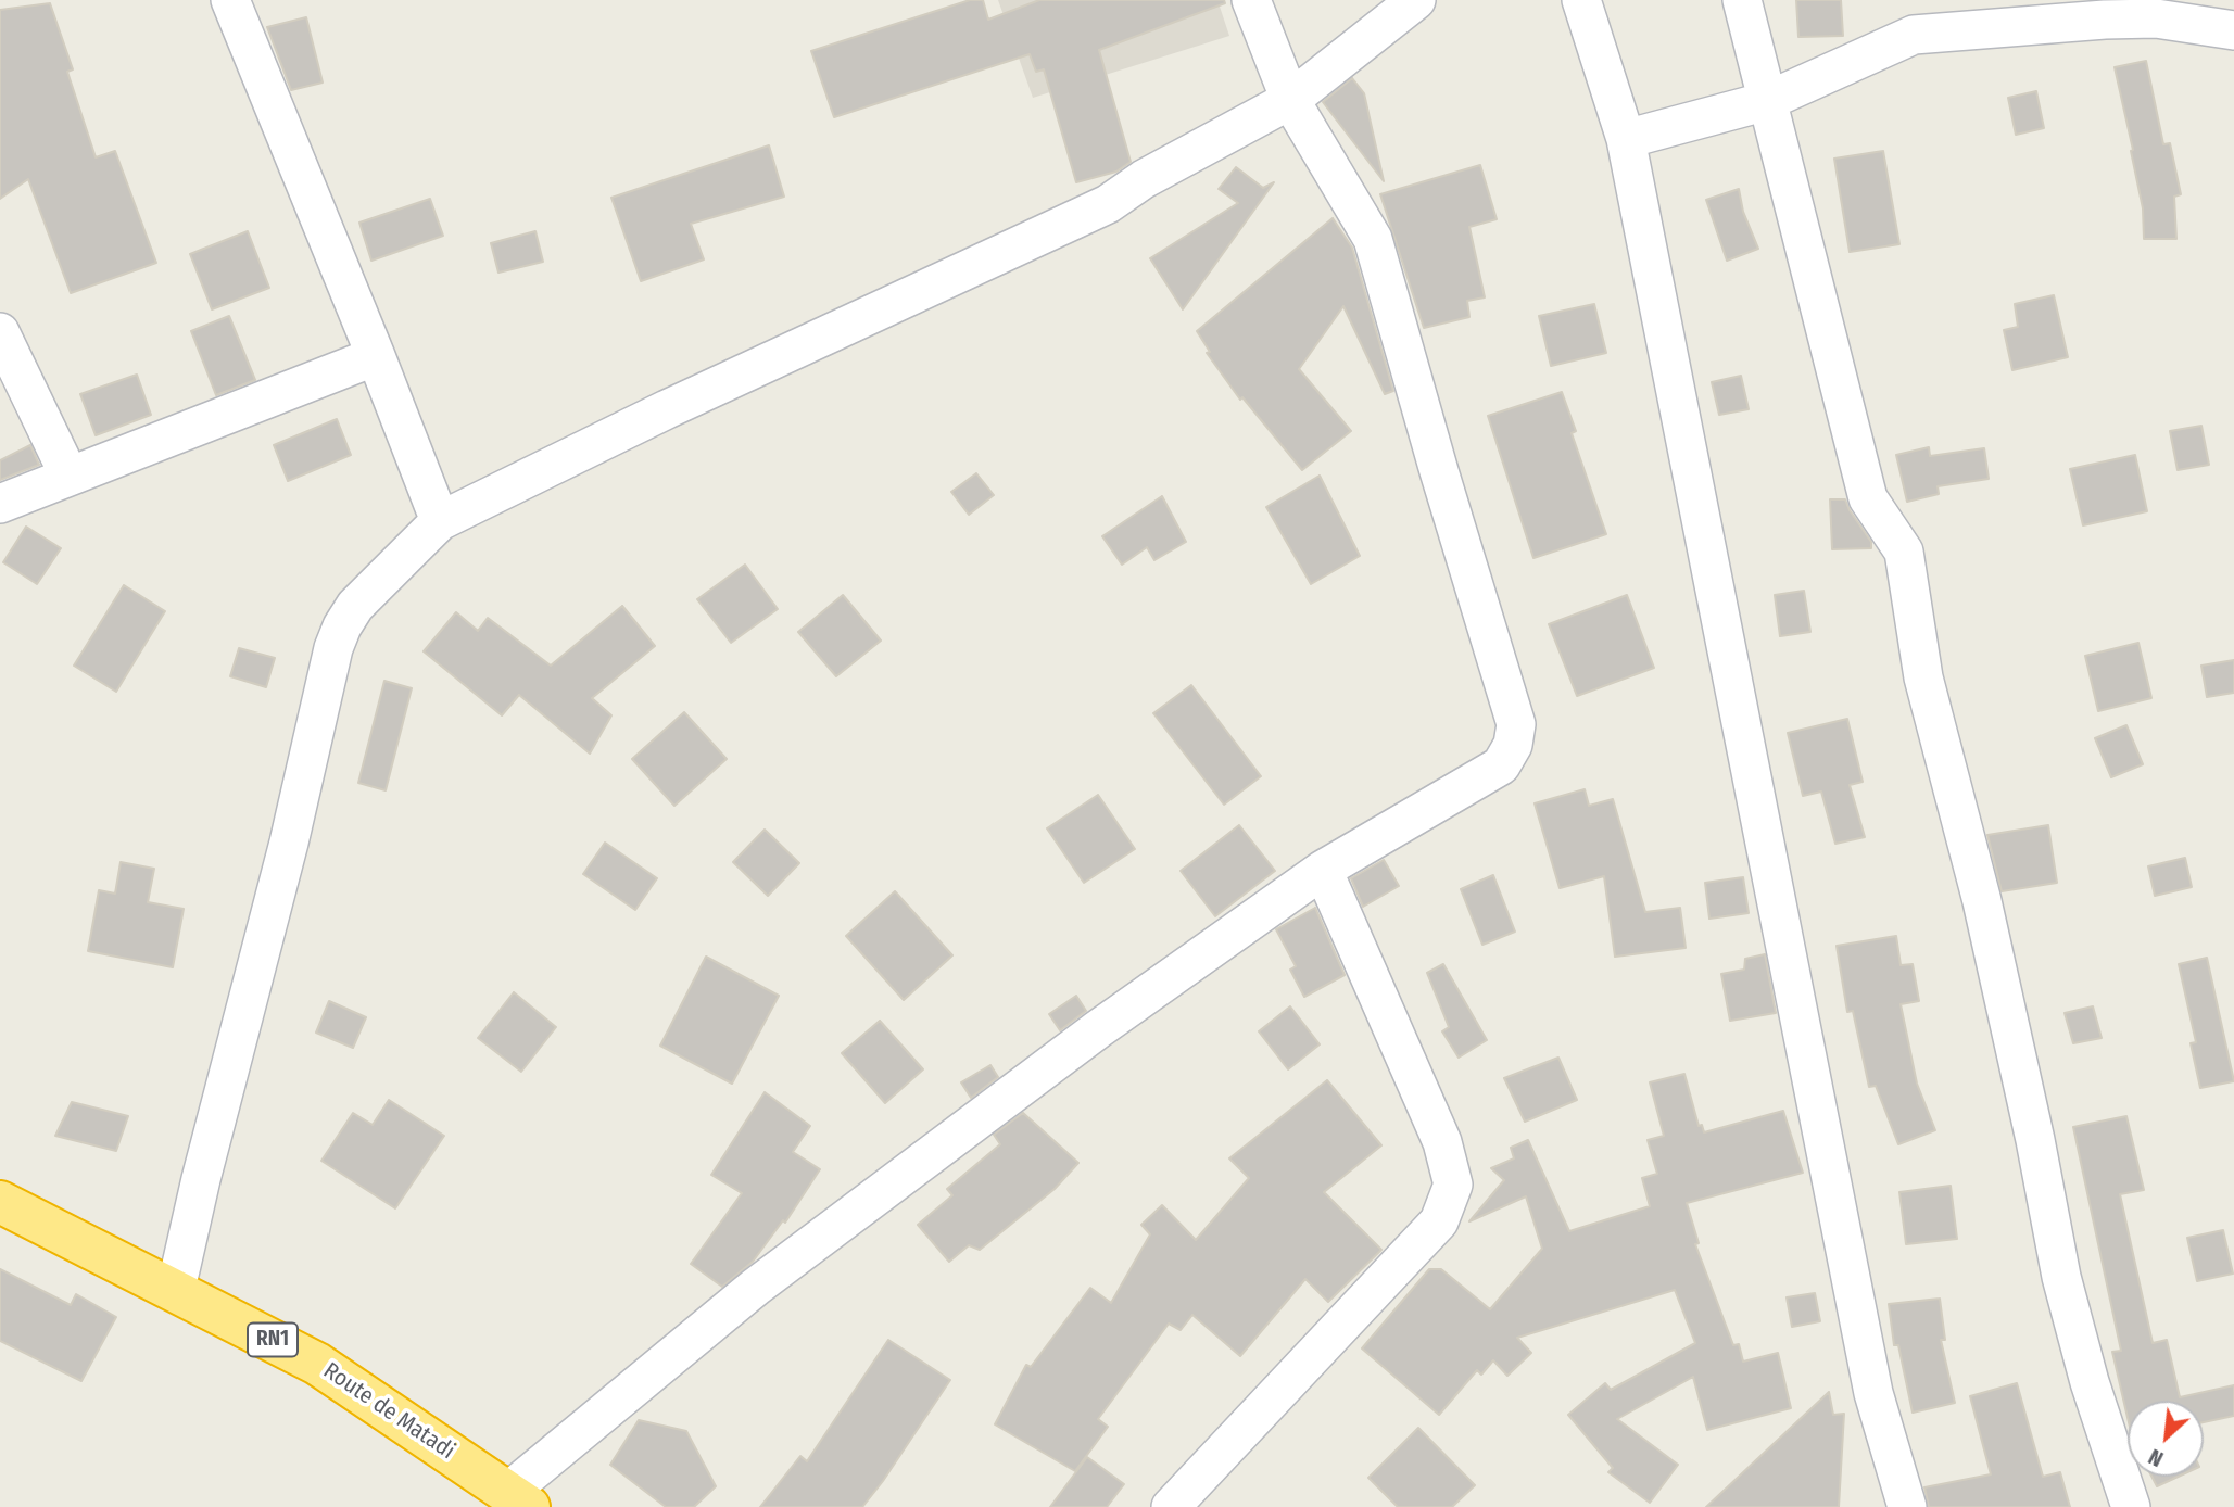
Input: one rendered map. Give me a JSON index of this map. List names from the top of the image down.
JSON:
{
  "streets": {
    "highway": ["RN1", "Route de Matadi"]
  },
  "north": "bottom left"
}
